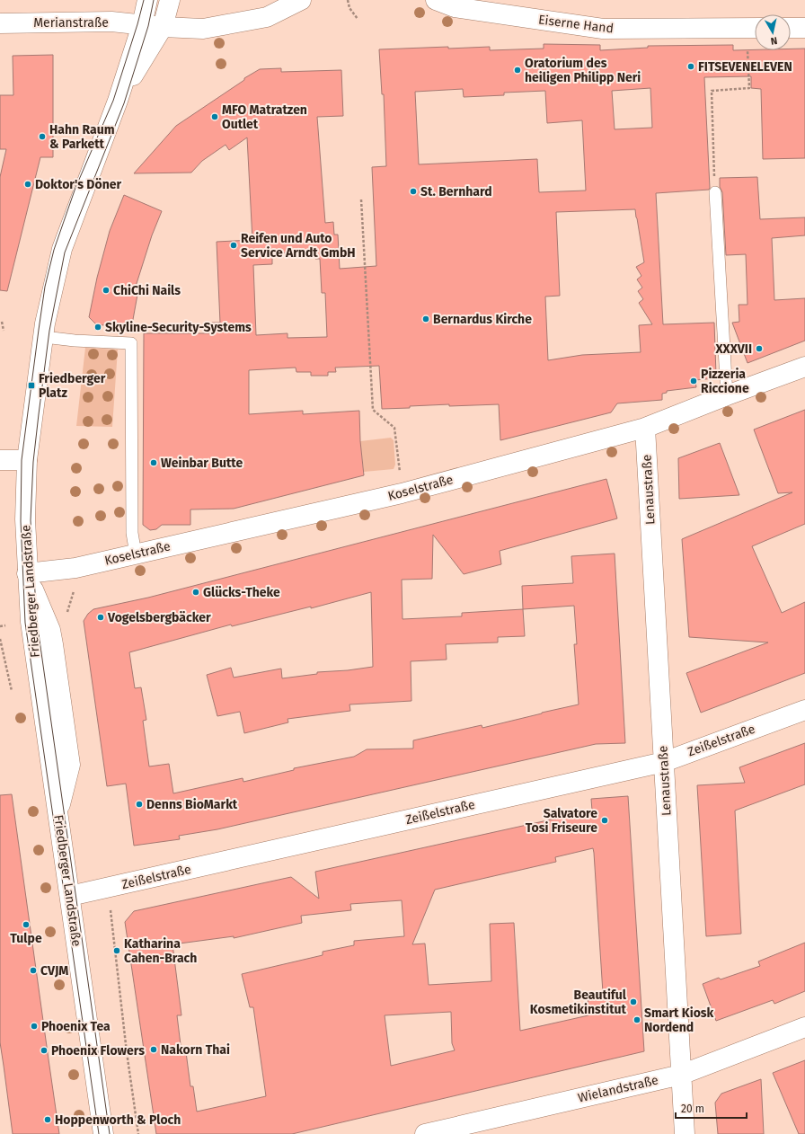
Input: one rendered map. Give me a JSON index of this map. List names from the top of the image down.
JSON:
{
  "streets": {
    "street": [
      "Merianstraße",
      "Eiserne Hand",
      "Koselstraße",
      "Lenaustraße",
      "Friedberger Landstraße",
      "Zeißelstraße",
      "Wielandstraße"
    ]
  },
  "crossings": [
    ["Merianstraße", "Friedberger Landstraße"],
    ["Koselstraße", "Lenaustraße"],
    ["Koselstraße", "Friedberger Landstraße"],
    ["Lenaustraße", "Zeißelstraße"],
    ["Lenaustraße", "Wielandstraße"],
    ["Friedberger Landstraße", "Zeißelstraße"]
  ],
  "places": {
    "other": [
      "FITSEVENELEVEN",
      "Oratorium des heiligen Philipp Neri",
      "MFO Matratzen Outlet",
      "Hahn Raum & Parkett",
      "Doktor's Döner",
      "St. Bernhard",
      "Reifen und Auto Service Arndt GmbH",
      "ChiChi Nails",
      "Bernardus Kirche",
      "Skyline-Security-Systems",
      "XXXVII",
      "Pizzeria Riccione",
      "Weinbar Butte",
      "Glücks-Theke",
      "Vogelsbergbäcker",
      "Denns BioMarkt",
      "Salvatore Tosi Friseure",
      "Tulpe",
      "Katharina Cahen-Brach",
      "CVJM",
      "Beautiful Kosmetikinstitut",
      "Smart Kiosk Nordend",
      "Phoenix Tea",
      "Nakorn Thai",
      "Phoenix Flowers",
      "Hoppenworth & Ploch"
    ],
    "transit": ["Friedberger Platz"]
  },
  "scale_bar": "20 m",
  "north": "bottom"
}
